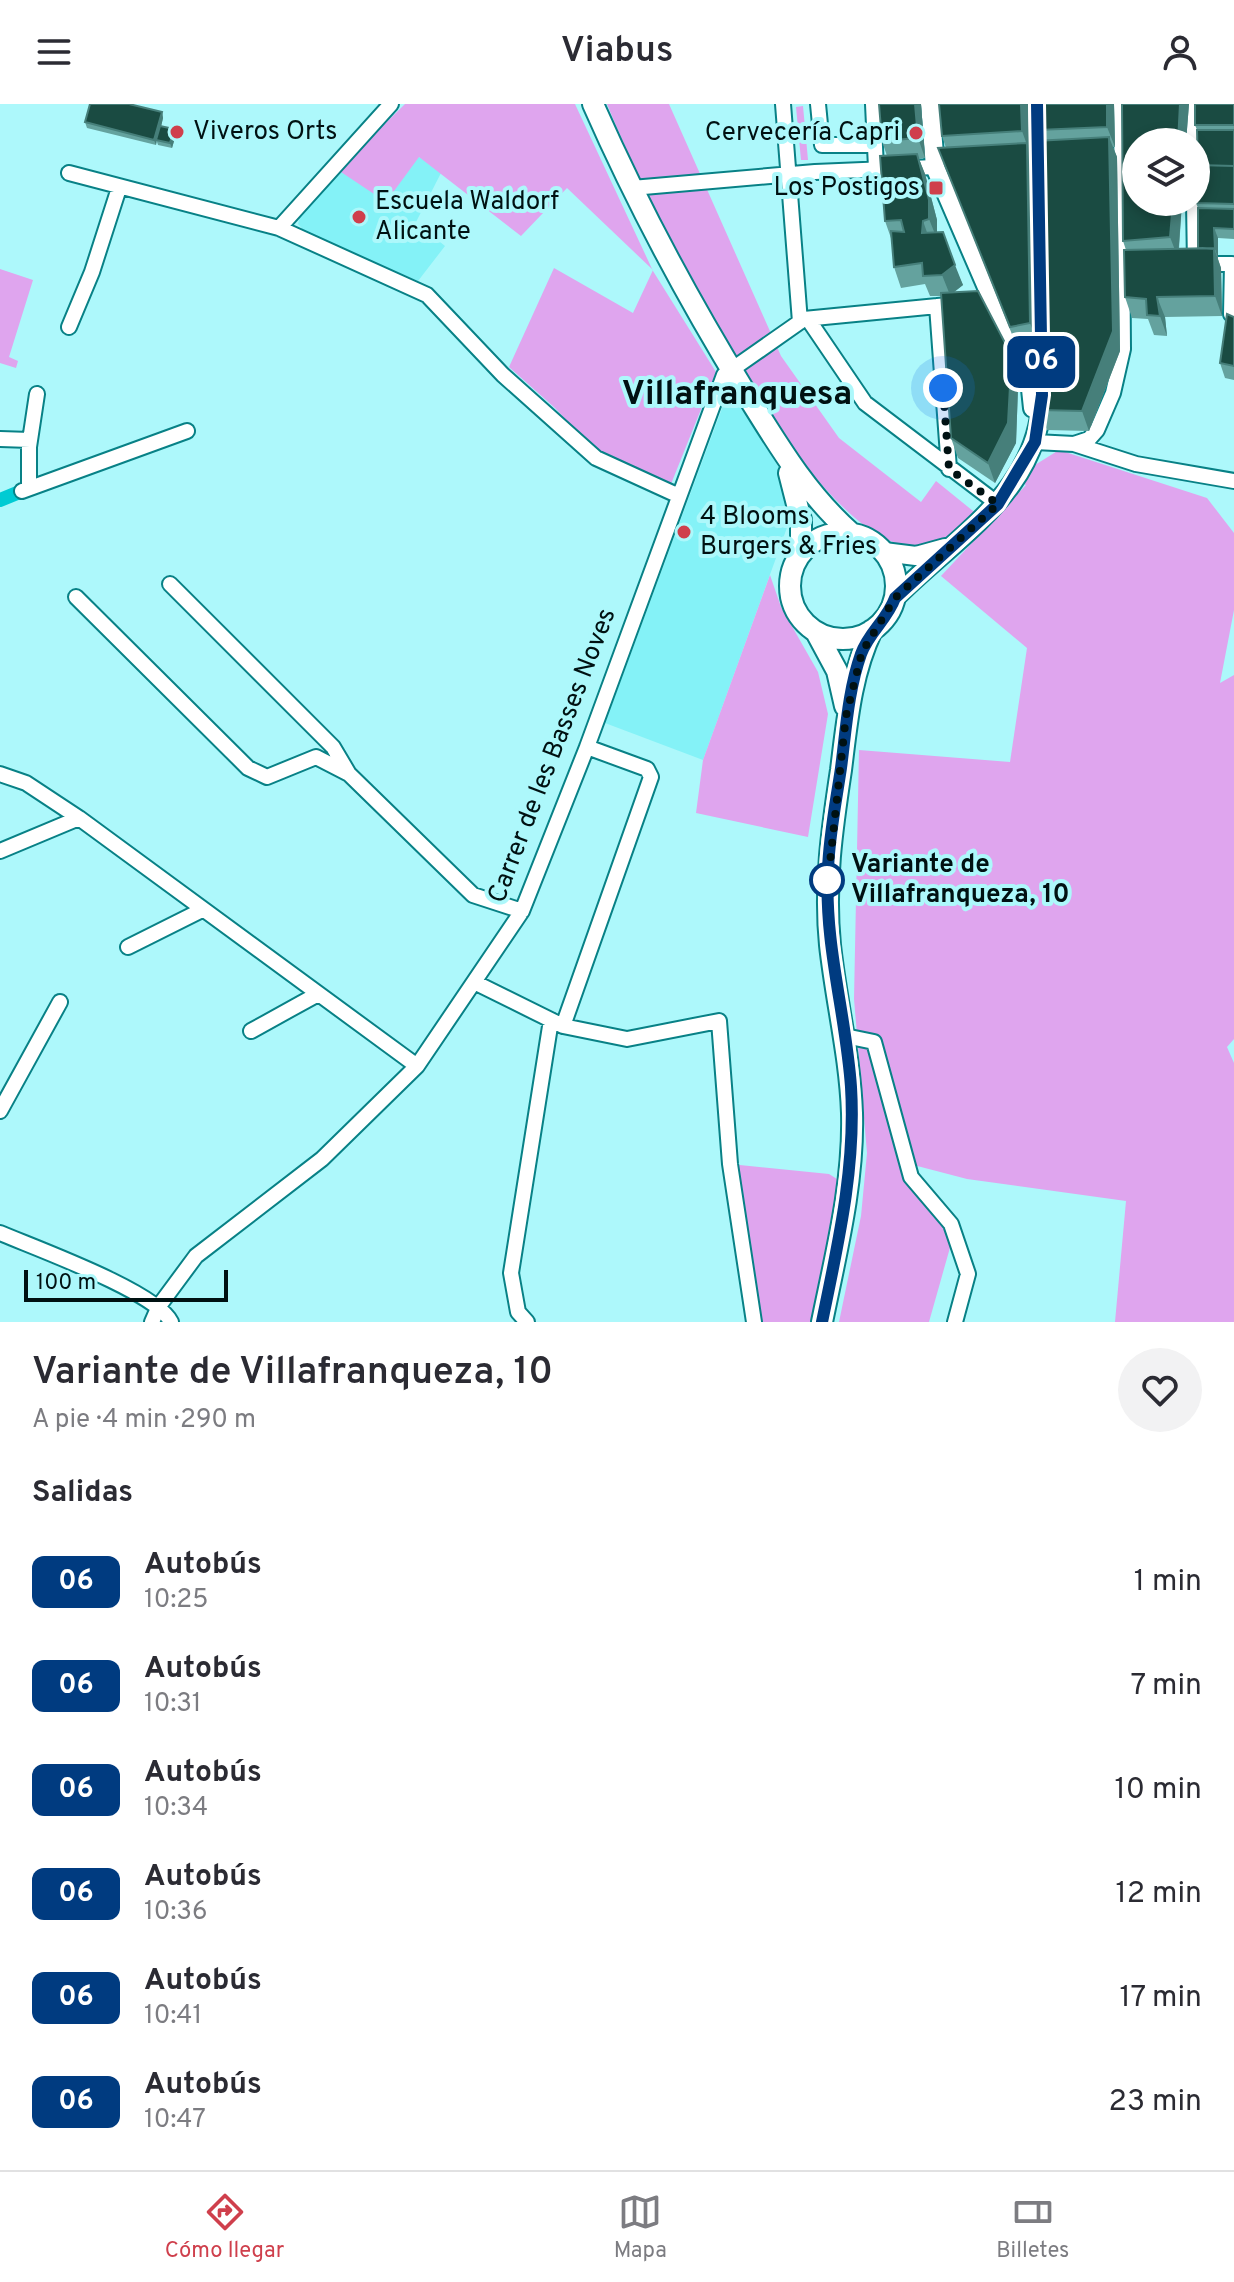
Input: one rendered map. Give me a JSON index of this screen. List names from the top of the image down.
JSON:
{
  "streets": {
    "street": ["Carrer de les Basses Noves"]
  },
  "districts": ["Villafranquesa"],
  "places": {
    "other": [
      "Viveros Orts",
      "Cervecería Capri",
      "Escuela Waldorf Alicante",
      "4 Blooms Burgers & Fries",
      "Variante de Villafranqueza, 10"
    ],
    "transit": ["Los Postigos"]
  },
  "lines": ["bus line 06"],
  "scale_bar": "100 m",
  "page": {
    "header": "Viabus",
    "on_map": "06",
    "scale": "100 m",
    "heading": [
      ["Variante de Villafranqueza, 10", "A pie · 4 min · 290 m"],
      "Salidas"
    ],
    "list": [
      {
        "mark": "06",
        "name": "Autobús",
        "note": "10:25",
        "value": "1 min"
      },
      {
        "mark": "06",
        "name": "Autobús",
        "note": "10:31",
        "value": "7 min"
      },
      {
        "mark": "06",
        "name": "Autobús",
        "note": "10:34",
        "value": "10 min"
      },
      {
        "mark": "06",
        "name": "Autobús",
        "note": "10:36",
        "value": "12 min"
      },
      {
        "mark": "06",
        "name": "Autobús",
        "note": "10:41",
        "value": "17 min"
      },
      {
        "mark": "06",
        "name": "Autobús",
        "note": "10:47",
        "value": "23 min"
      }
    ],
    "tabs": ["Cómo llegar", "Mapa", "Billetes"]
  }
}
